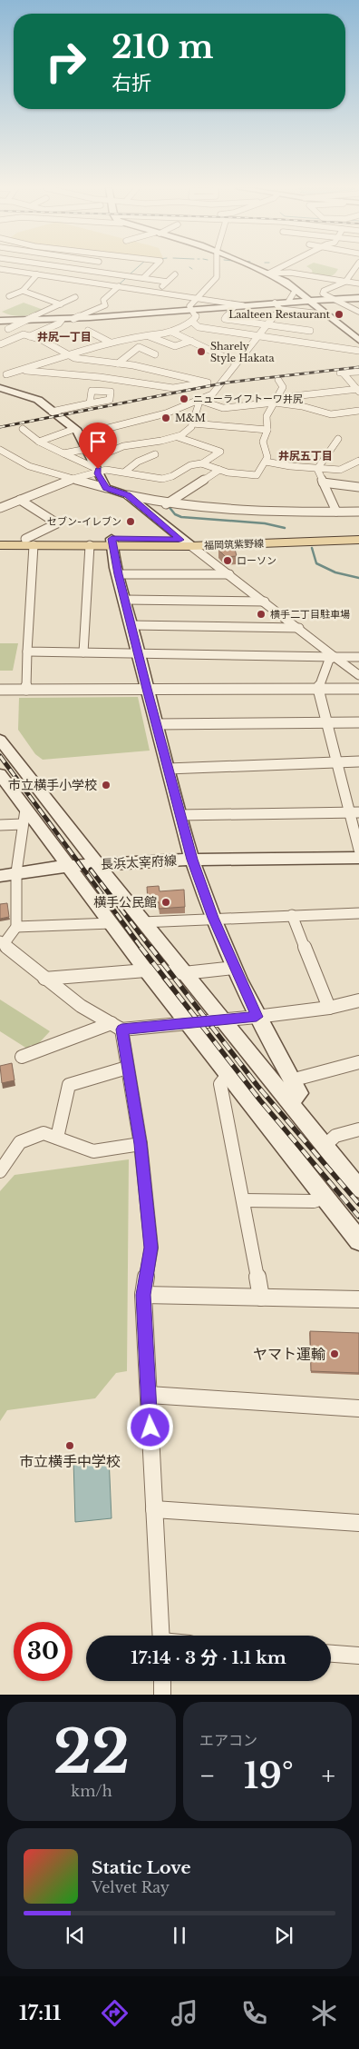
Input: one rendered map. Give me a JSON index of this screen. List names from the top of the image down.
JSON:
{
  "streets": {
    "main road": ["福岡筑紫野線"],
    "street": ["長浜太宰府線"]
  },
  "districts": ["井尻一丁目", "井尻五丁目"],
  "places": [
    "Laalteen Restaurant",
    "Sharely Style Hakata",
    "ニューライフトーワ井尻",
    "M&M",
    "セブン-イレブン",
    "ローソン",
    "横手二丁目駐車場",
    "市立横手小学校",
    "横手公民館",
    "ヤマト運輸",
    "市立横手中学校"
  ],
  "page": {
    "turn": ["210 m", "右折"],
    "limit": "30",
    "trip": "17:14 · 3 分 · 1.1 km",
    "tile": [
      ["22", "km/h"],
      "エアコン"
    ],
    "heat": ["−", "19°", "+"],
    "song": ["Static Love", "Velvet Ray"],
    "tabs": "17:11"
  }
}
